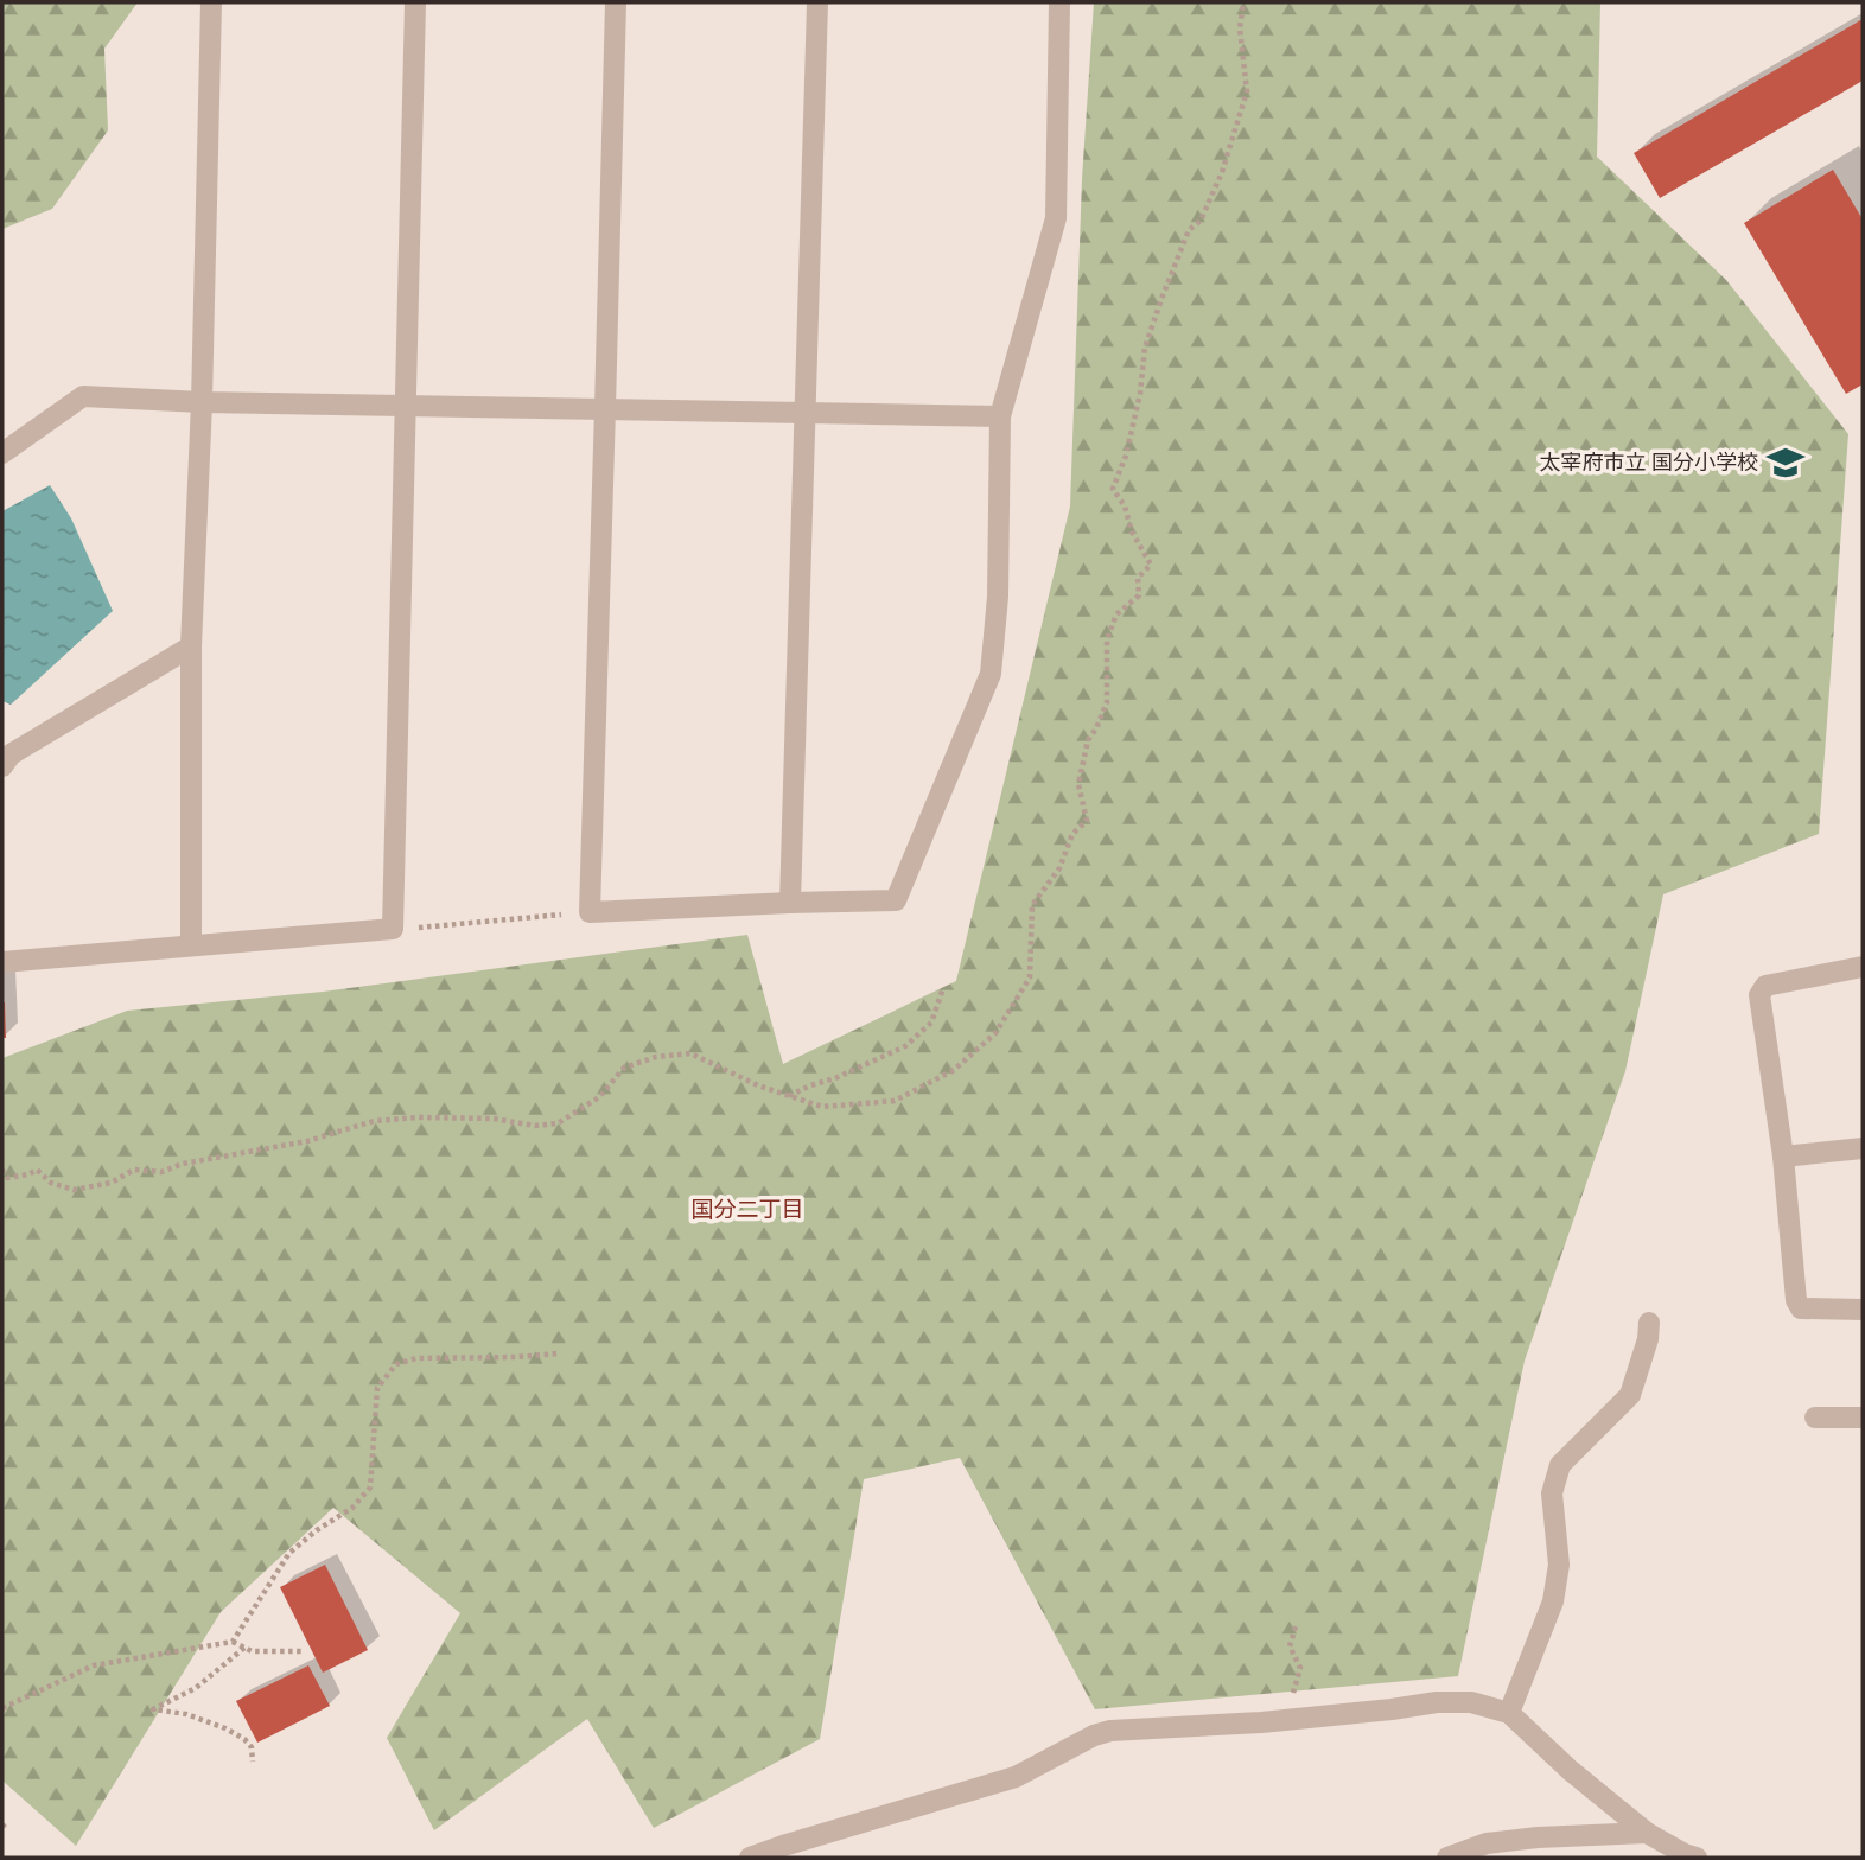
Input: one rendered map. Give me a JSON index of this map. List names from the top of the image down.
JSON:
{
  "districts": ["国分二丁目"],
  "places": {
    "school or university": ["太宰府市立 国分小学校"]
  }
}
